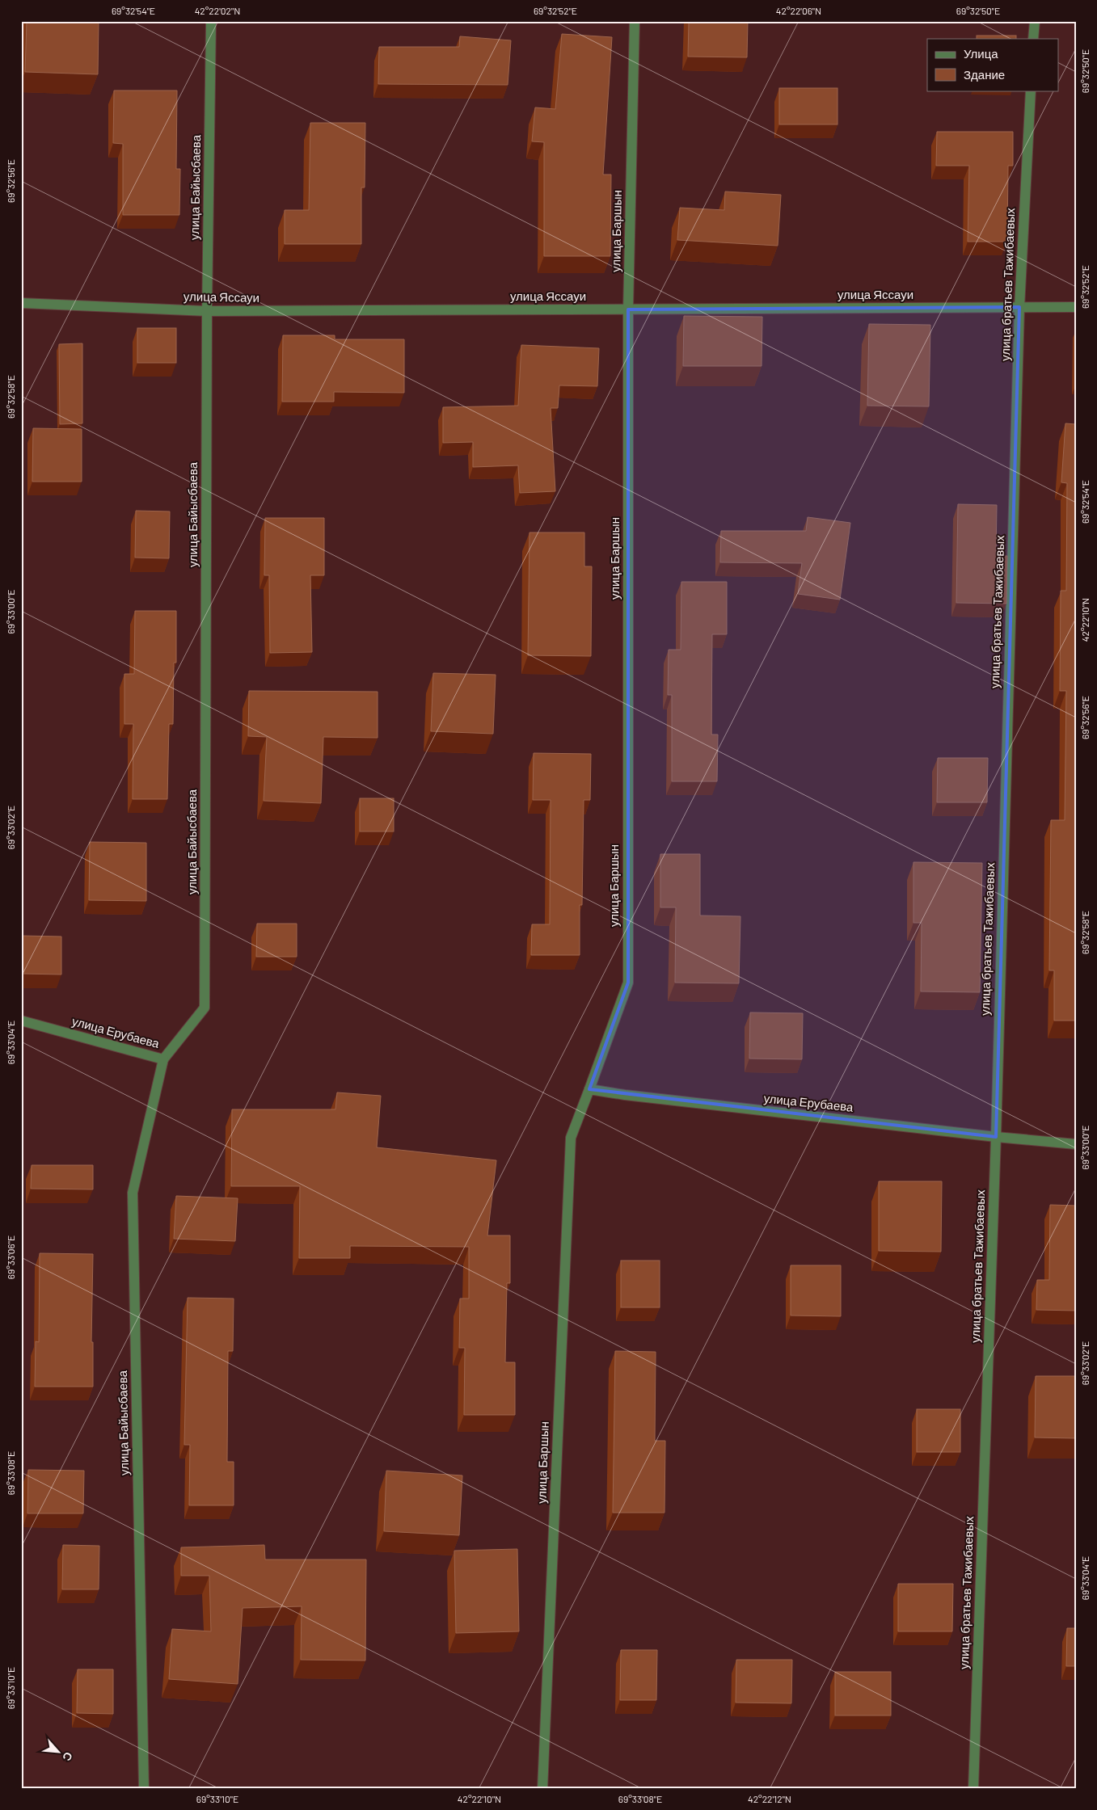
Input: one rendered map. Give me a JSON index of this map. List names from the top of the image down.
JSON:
{
  "streets": {
    "street": [
      "улица Байысбаева",
      "улица Баршын",
      "улица братьев Тажибаевых",
      "улица Яссауи",
      "улица Ерубаева"
    ]
  },
  "crossings": [
    ["улица Байысбаева", "улица Яссауи"],
    ["улица Байысбаева", "улица Ерубаева"],
    ["улица Баршын", "улица Яссауи"],
    ["улица Баршын", "улица Ерубаева"],
    ["улица братьев Тажибаевых", "улица Яссауи"],
    ["улица братьев Тажибаевых", "улица Ерубаева"]
  ],
  "legend": ["Улица", "Здание"],
  "north": "bottom right",
  "coordinates": [
    "69°32'54\"E",
    "42°22'02\"N",
    "69°32'52\"E",
    "42°22'06\"N",
    "69°32'50\"E",
    "69°32'56\"E",
    "69°32'58\"E",
    "69°33'00\"E",
    "42°22'10\"N",
    "69°33'02\"E",
    "69°33'04\"E",
    "69°33'06\"E",
    "69°33'08\"E",
    "69°33'10\"E",
    "42°22'12\"N"
  ]
}
